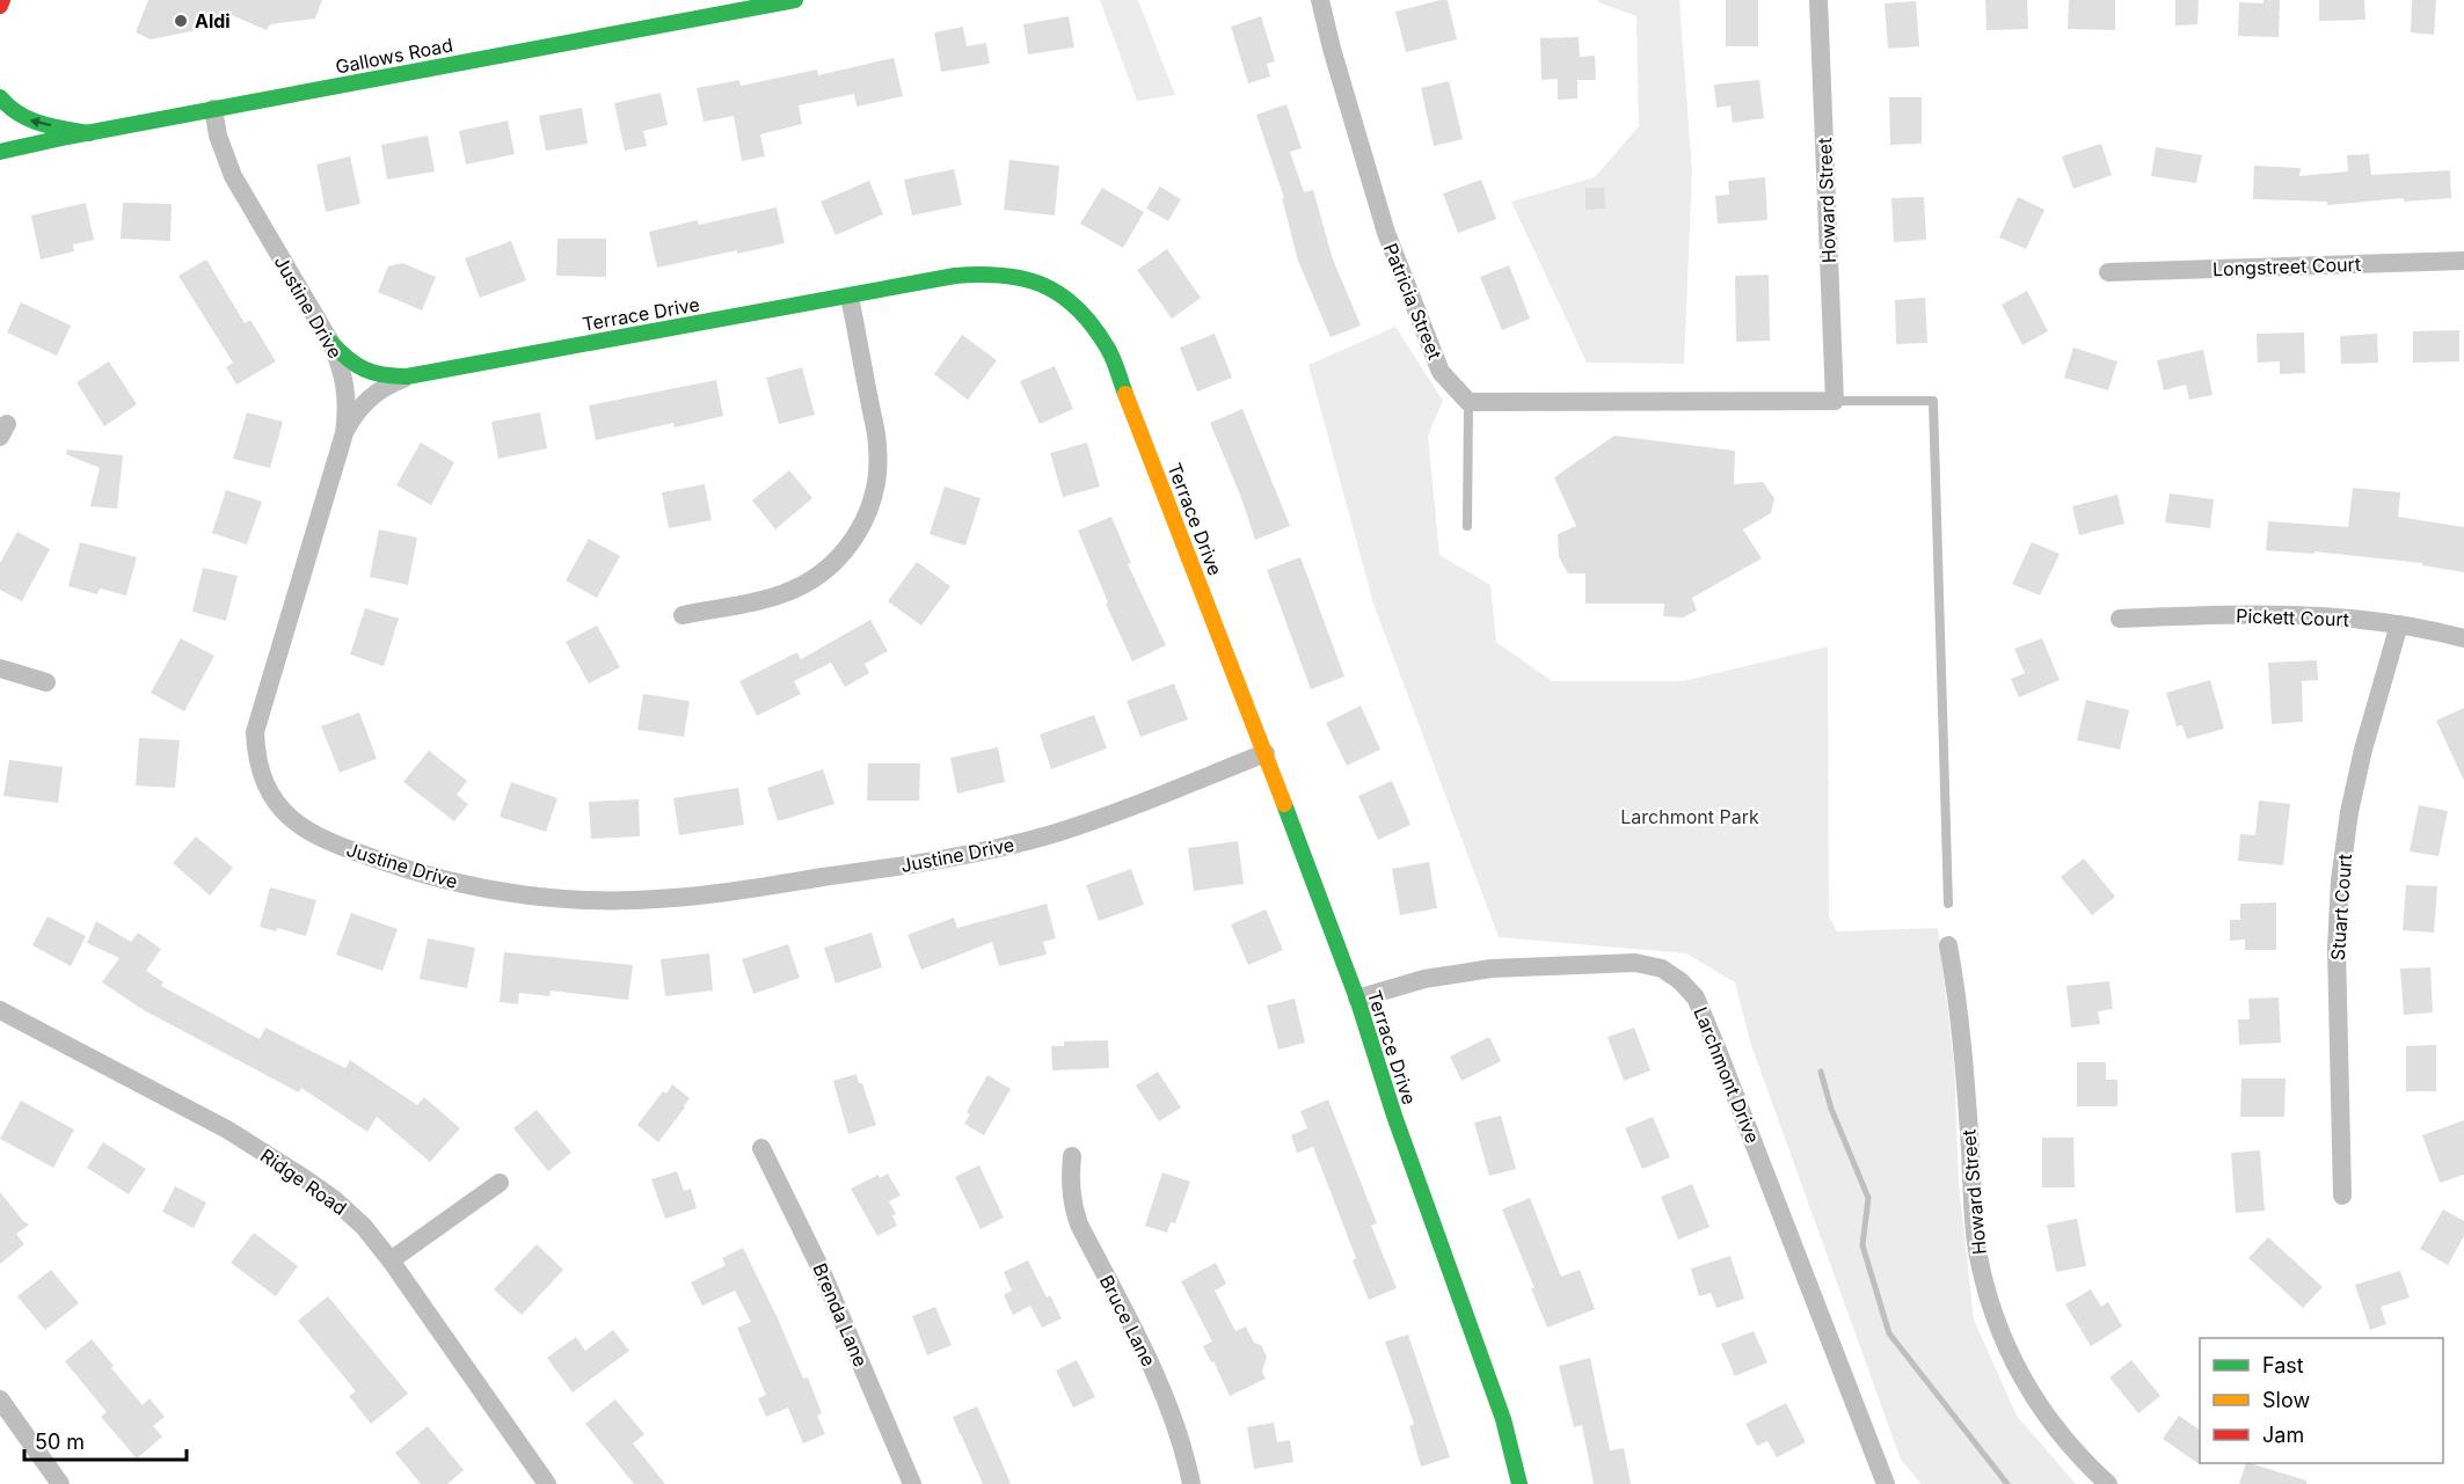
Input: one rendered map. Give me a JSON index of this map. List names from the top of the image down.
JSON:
{
  "streets": {
    "street": [
      "Gallows Road",
      "Howard Street",
      "Longstreet Court",
      "Patricia Street",
      "Justine Drive",
      "Terrace Drive",
      "Pickett Court",
      "Stuart Court",
      "Larchmont Drive",
      "Ridge Road",
      "Brenda Lane",
      "Bruce Lane"
    ]
  },
  "crossings": [
    ["Gallows Road", "Justine Drive"],
    ["Justine Drive", "Terrace Drive"],
    ["Terrace Drive", "Larchmont Drive"],
    ["Pickett Court", "Stuart Court"]
  ],
  "parks": ["Larchmont Park"],
  "places": ["Aldi"],
  "legend": ["Fast", "Slow", "Jam"],
  "scale_bar": "50 m"
}
